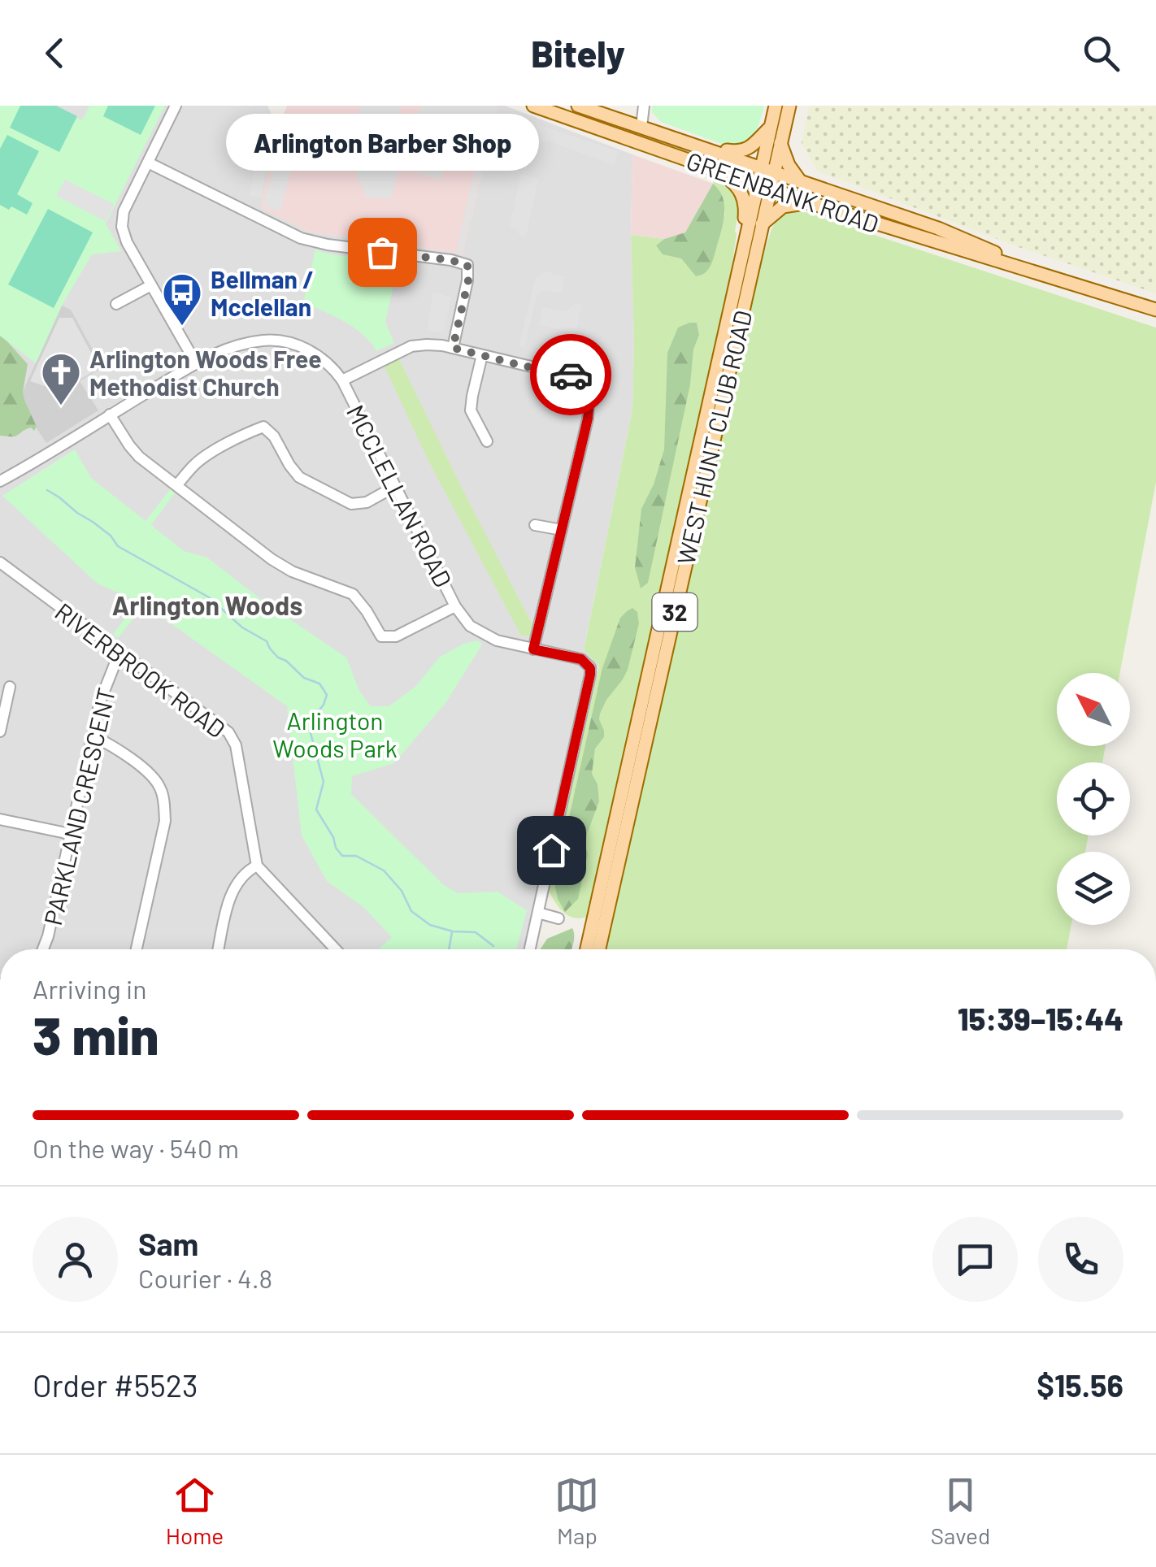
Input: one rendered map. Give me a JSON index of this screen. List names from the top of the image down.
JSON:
{
  "streets": {
    "main road": ["GREENBANK ROAD", "WEST HUNT CLUB ROAD", "32"],
    "street": ["MCCLELLAN ROAD", "RIVERBROOK ROAD", "PARKLAND CRESCENT"]
  },
  "crossings": [
    ["GREENBANK ROAD", "WEST HUNT CLUB ROAD"],
    ["RIVERBROOK ROAD", "PARKLAND CRESCENT"]
  ],
  "districts": ["Arlington Woods"],
  "parks": ["Arlington Woods Park"],
  "places": {
    "other": ["Arlington Barber Shop"],
    "bus stop": ["Bellman / Mcclellan"],
    "church": ["Arlington Woods Free Methodist Church"]
  },
  "north": "top left",
  "page": {
    "header": "Bitely",
    "bubble": "Arlington Barber Shop",
    "heading": ["3 min", "Arriving in", "15:39–15:44"],
    "panel": [
      "Sam",
      "Courier · 4.8",
      "Order #5523",
      "$15.56"
    ],
    "bar": "On the way · 540 m",
    "tabs": ["Home", "Map", "Saved"]
  }
}
